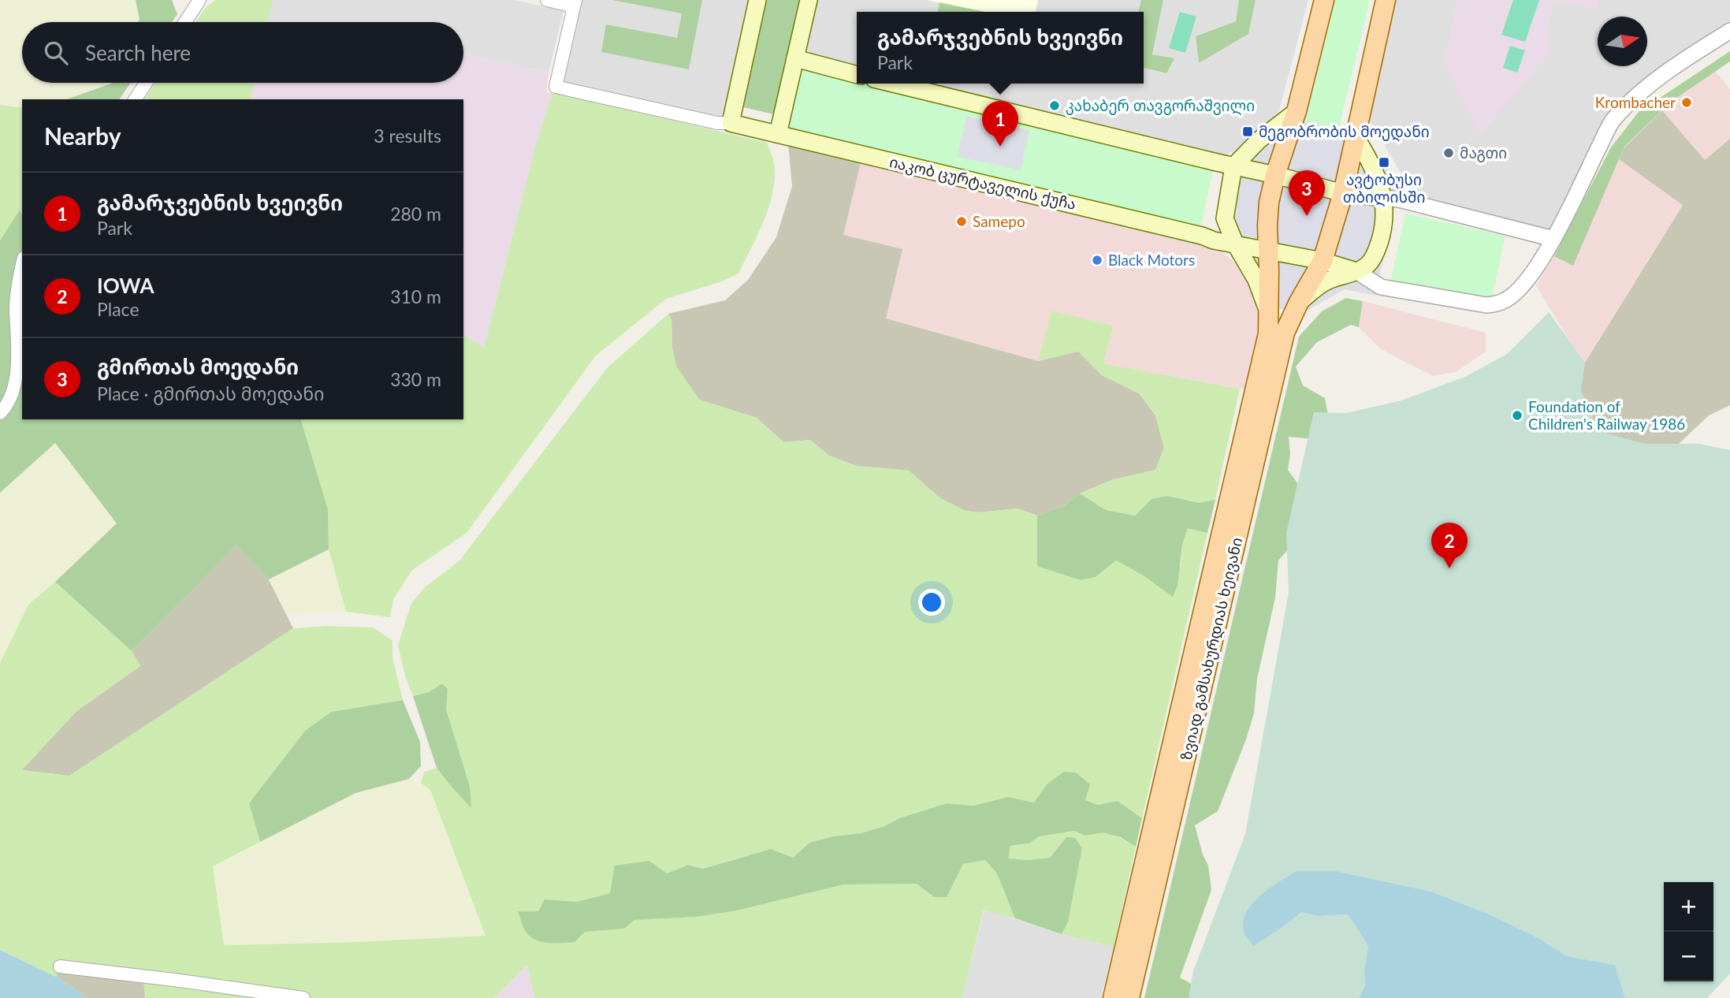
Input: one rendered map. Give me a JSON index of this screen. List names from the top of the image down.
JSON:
{
  "streets": {
    "main road": ["იაკობ ცურტაველის ქუჩა", "ზვიად გამსახურდიას ხეივანი"]
  },
  "crossings": [
    ["იაკობ ცურტაველის ქუჩა", "ზვიად გამსახურდიას ხეივანი"]
  ],
  "places": {
    "other": [
      "Krombacher",
      "კახაბერ თავგორაშვილი",
      "მაგთი",
      "Samepo",
      "Black Motors",
      "Foundation of Children's Railway 1986"
    ],
    "transit": ["მეგობრობის მოედანი", "ავტობუსი თბილისში"]
  },
  "north": "right",
  "page": {
    "popup": ["გამარჯვებნის ხვეივნი", "Park"],
    "search": "Search here",
    "heading": ["Nearby", "3 results"],
    "pins": ["1", "3", "2"],
    "list": [
      {
        "mark": "1",
        "name": "გამარჯვებნის ხვეივნი",
        "note": "Park",
        "value": "280 m"
      },
      {
        "mark": "2",
        "name": "IOWA",
        "note": "Place",
        "value": "310 m"
      },
      {
        "mark": "3",
        "name": "გმირთას მოედანი",
        "note": "Place · გმირთას მოედანი",
        "value": "330 m"
      }
    ],
    "map_buttons": ["+", "−"]
  }
}
